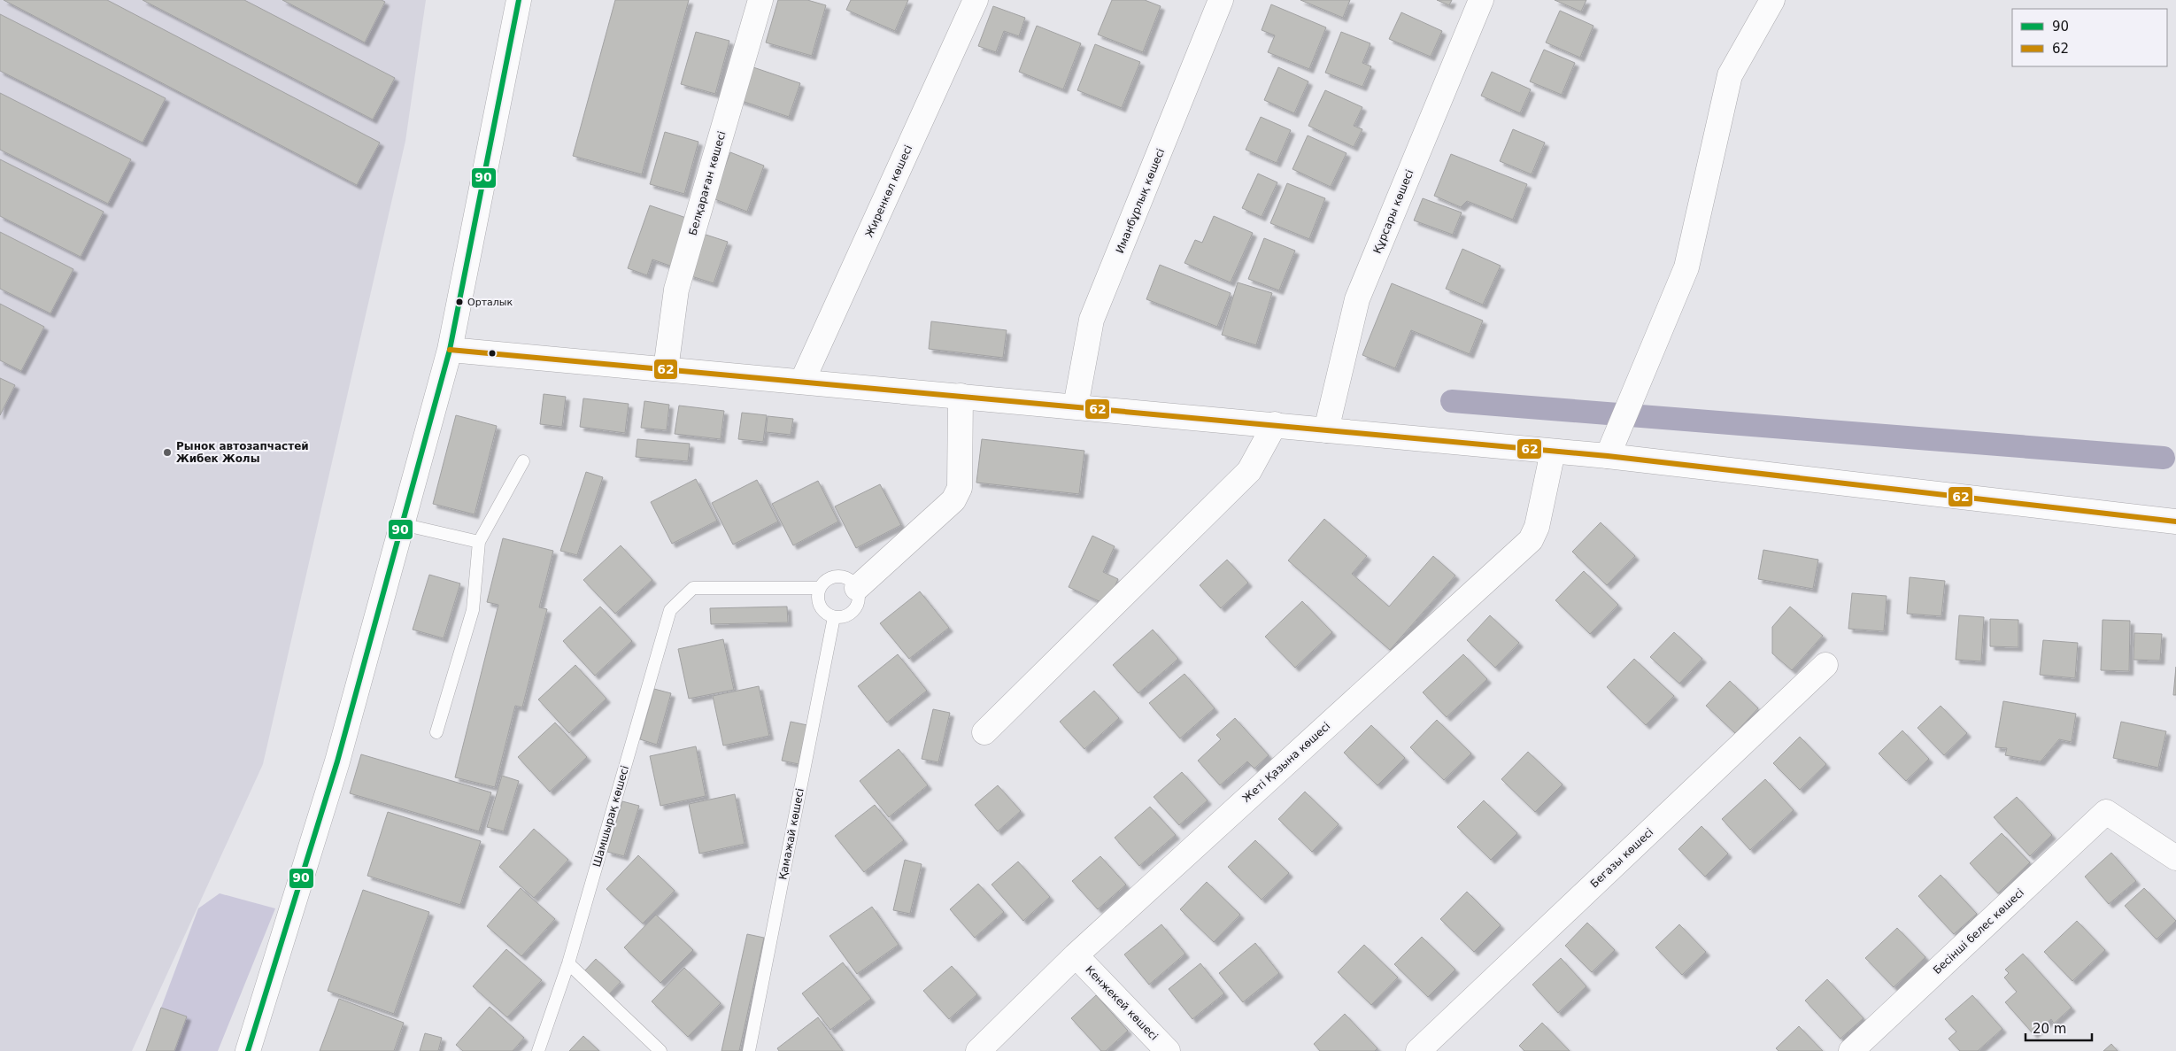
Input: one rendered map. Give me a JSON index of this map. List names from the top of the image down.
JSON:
{
  "streets": {
    "street": [
      "Белқараған көшесі",
      "Жиренкөл көшесі",
      "Иманбұрлық көшесі",
      "Құрсары көшесі",
      "Жеті Қазына көшесі",
      "Бегазы көшесі",
      "Бесінші белес көшесі",
      "Кенжекей көшесі"
    ],
    "lane": ["Шамшырақ көшесі", "Қамажай көшесі"]
  },
  "crossings": [
    ["Жеті Қазына көшесі", "Кенжекей көшесі"],
    ["Шамшырақ көшесі", "Қамажай көшесі"]
  ],
  "places": ["Орталык", "Рынок автозапчастей Жибек Жолы"],
  "lines": ["transit line 90", "transit line 62"],
  "legend": ["90", "62"],
  "scale_bar": "20 m"
}
